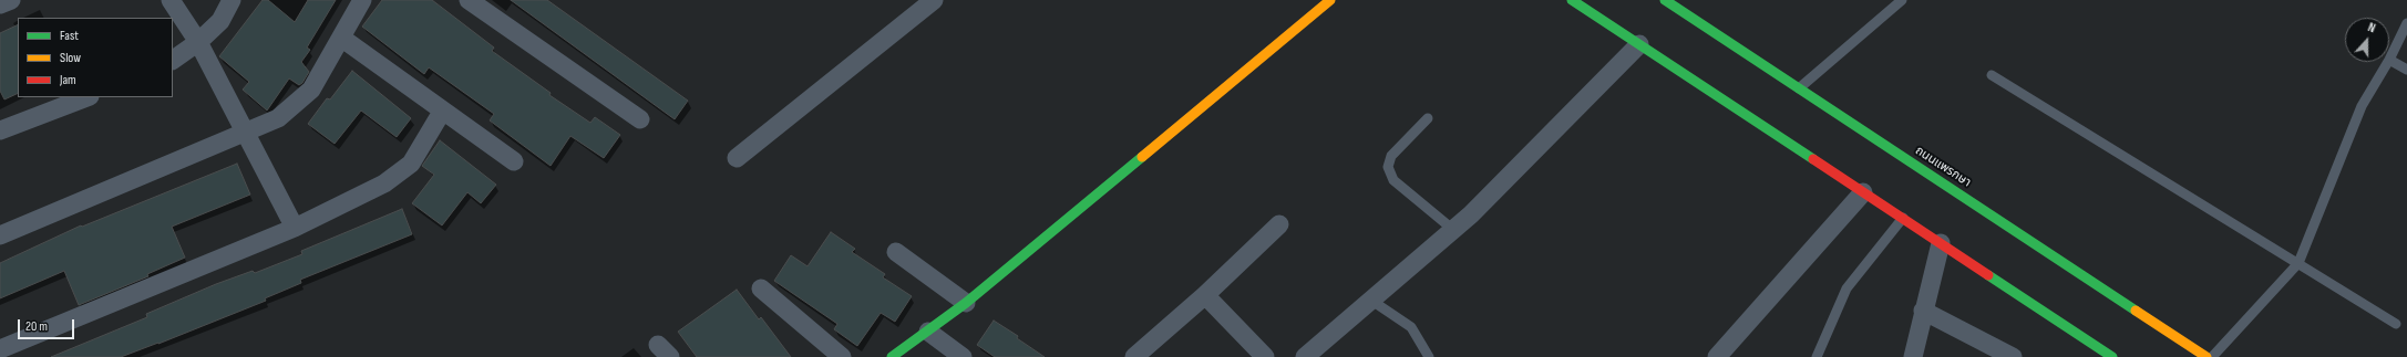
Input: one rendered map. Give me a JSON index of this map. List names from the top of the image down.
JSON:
{
  "streets": {
    "main road": ["ถนนแพรกษา"]
  },
  "legend": ["Fast", "Slow", "Jam"],
  "scale_bar": "20 m",
  "north": "top"
}
